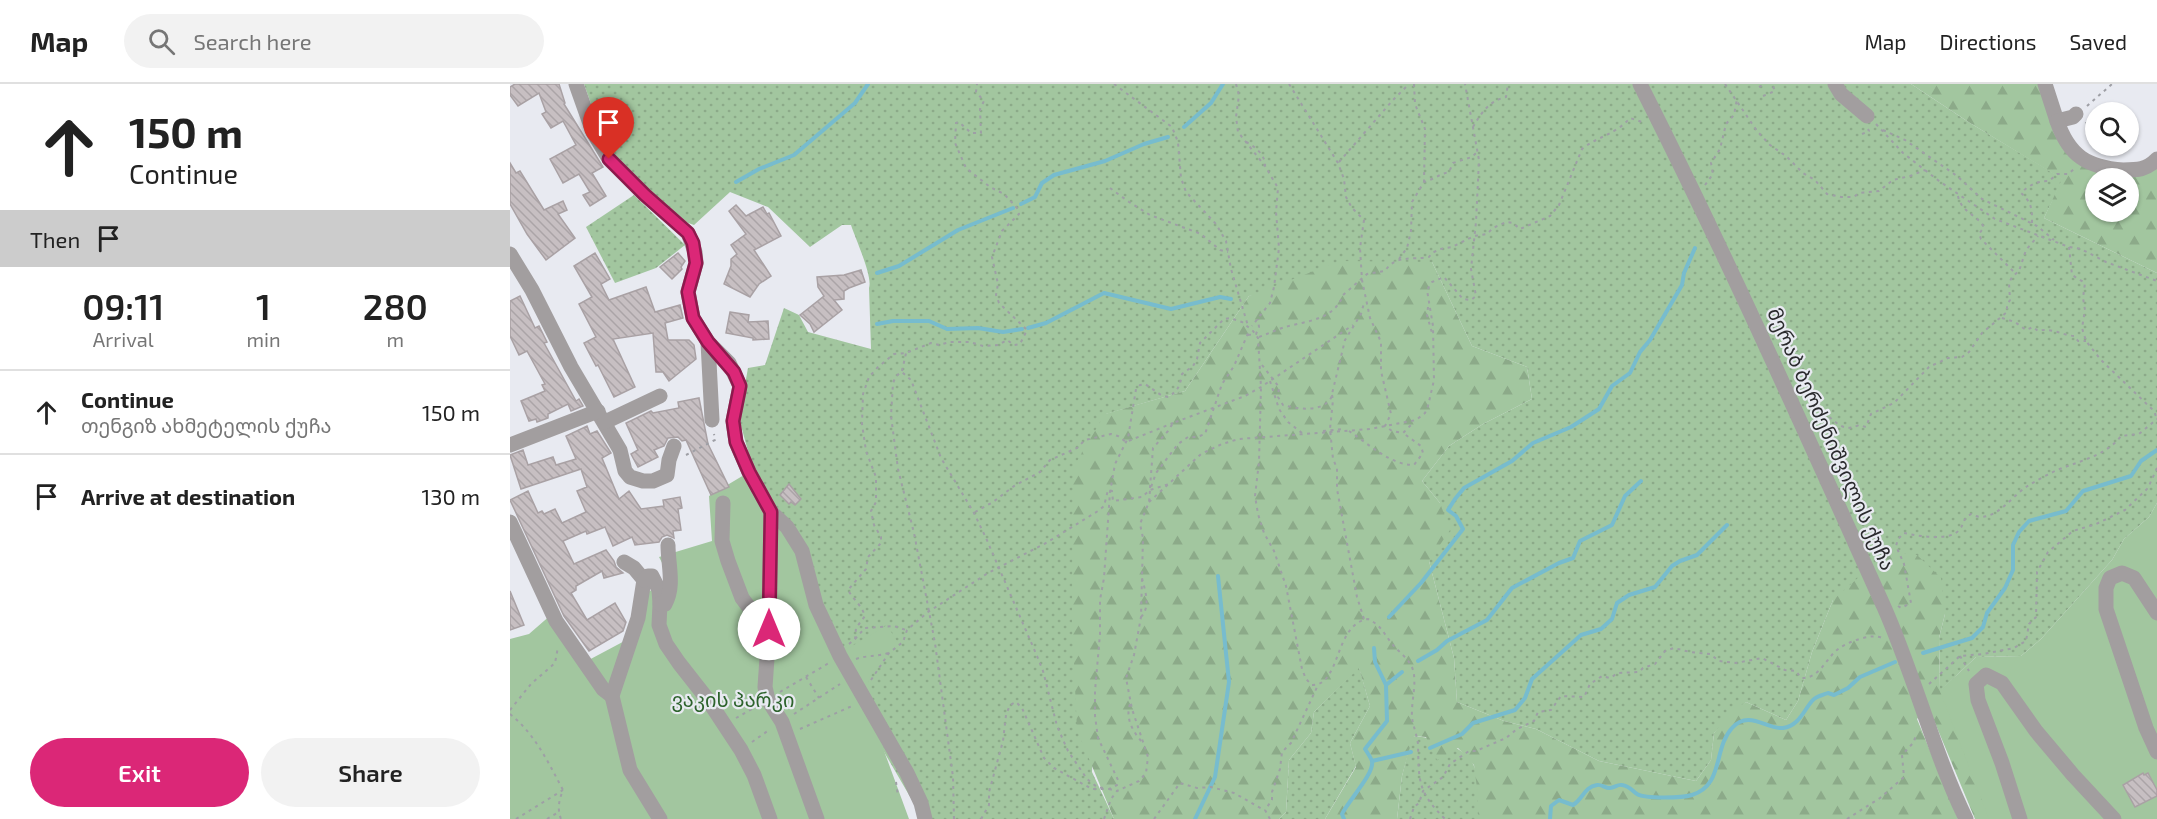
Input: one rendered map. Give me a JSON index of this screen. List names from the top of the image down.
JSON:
{
  "streets": {
    "street": ["მერაბ ბერძენიშვილის ქუჩა"]
  },
  "parks": ["ვაკის პარკი"],
  "page": {
    "header": "Map",
    "search": "Search here",
    "nav": ["Map", "Directions", "Saved"],
    "turn": ["150 m", "Continue"],
    "then": "Then",
    "eta": [
      "09:11",
      "Arrival",
      "1",
      "min",
      "280",
      "m"
    ],
    "list": [
      {
        "name": "Continue",
        "note": "თენგიზ ახმეტელის ქუჩა",
        "value": "150 m"
      },
      {
        "name": "Arrive at destination",
        "value": "130 m"
      }
    ],
    "buttons": ["Exit", "Share"]
  }
}
